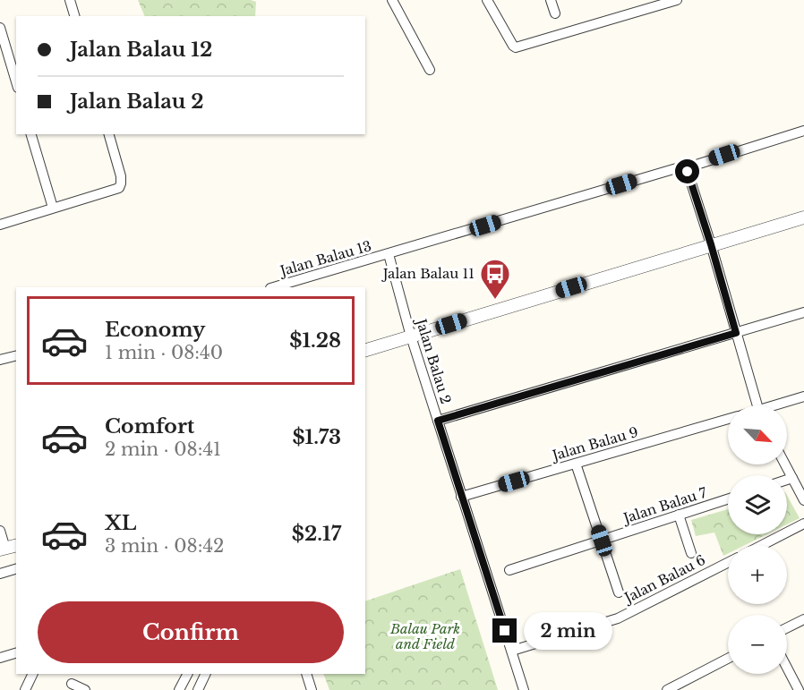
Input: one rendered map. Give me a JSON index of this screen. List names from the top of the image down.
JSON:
{
  "streets": {
    "street": [
      "Jalan Balau 13",
      "Jalan Balau 2",
      "Jalan Balau 9",
      "Jalan Balau 7",
      "Jalan Balau 6"
    ]
  },
  "crossings": [
    ["Jalan Balau 13", "Jalan Balau 2"],
    ["Jalan Balau 2", "Jalan Balau 9"],
    ["Jalan Balau 2", "Jalan Balau 6"]
  ],
  "parks": ["Balau Park and Field"],
  "places": {
    "bus stop": ["Jalan Balau 11"]
  },
  "north": "bottom right",
  "page": {
    "banner": ["Jalan Balau 12", "Jalan Balau 2"],
    "list": [
      {
        "name": "Economy",
        "note": "1 min · 08:40",
        "value": "$1.28"
      },
      {
        "name": "Comfort",
        "note": "2 min · 08:41",
        "value": "$1.73"
      },
      {
        "name": "XL",
        "note": "3 min · 08:42",
        "value": "$2.17"
      }
    ],
    "map_buttons": ["+", "−"],
    "buttons": "Confirm",
    "bubble": "2 min"
  }
}
